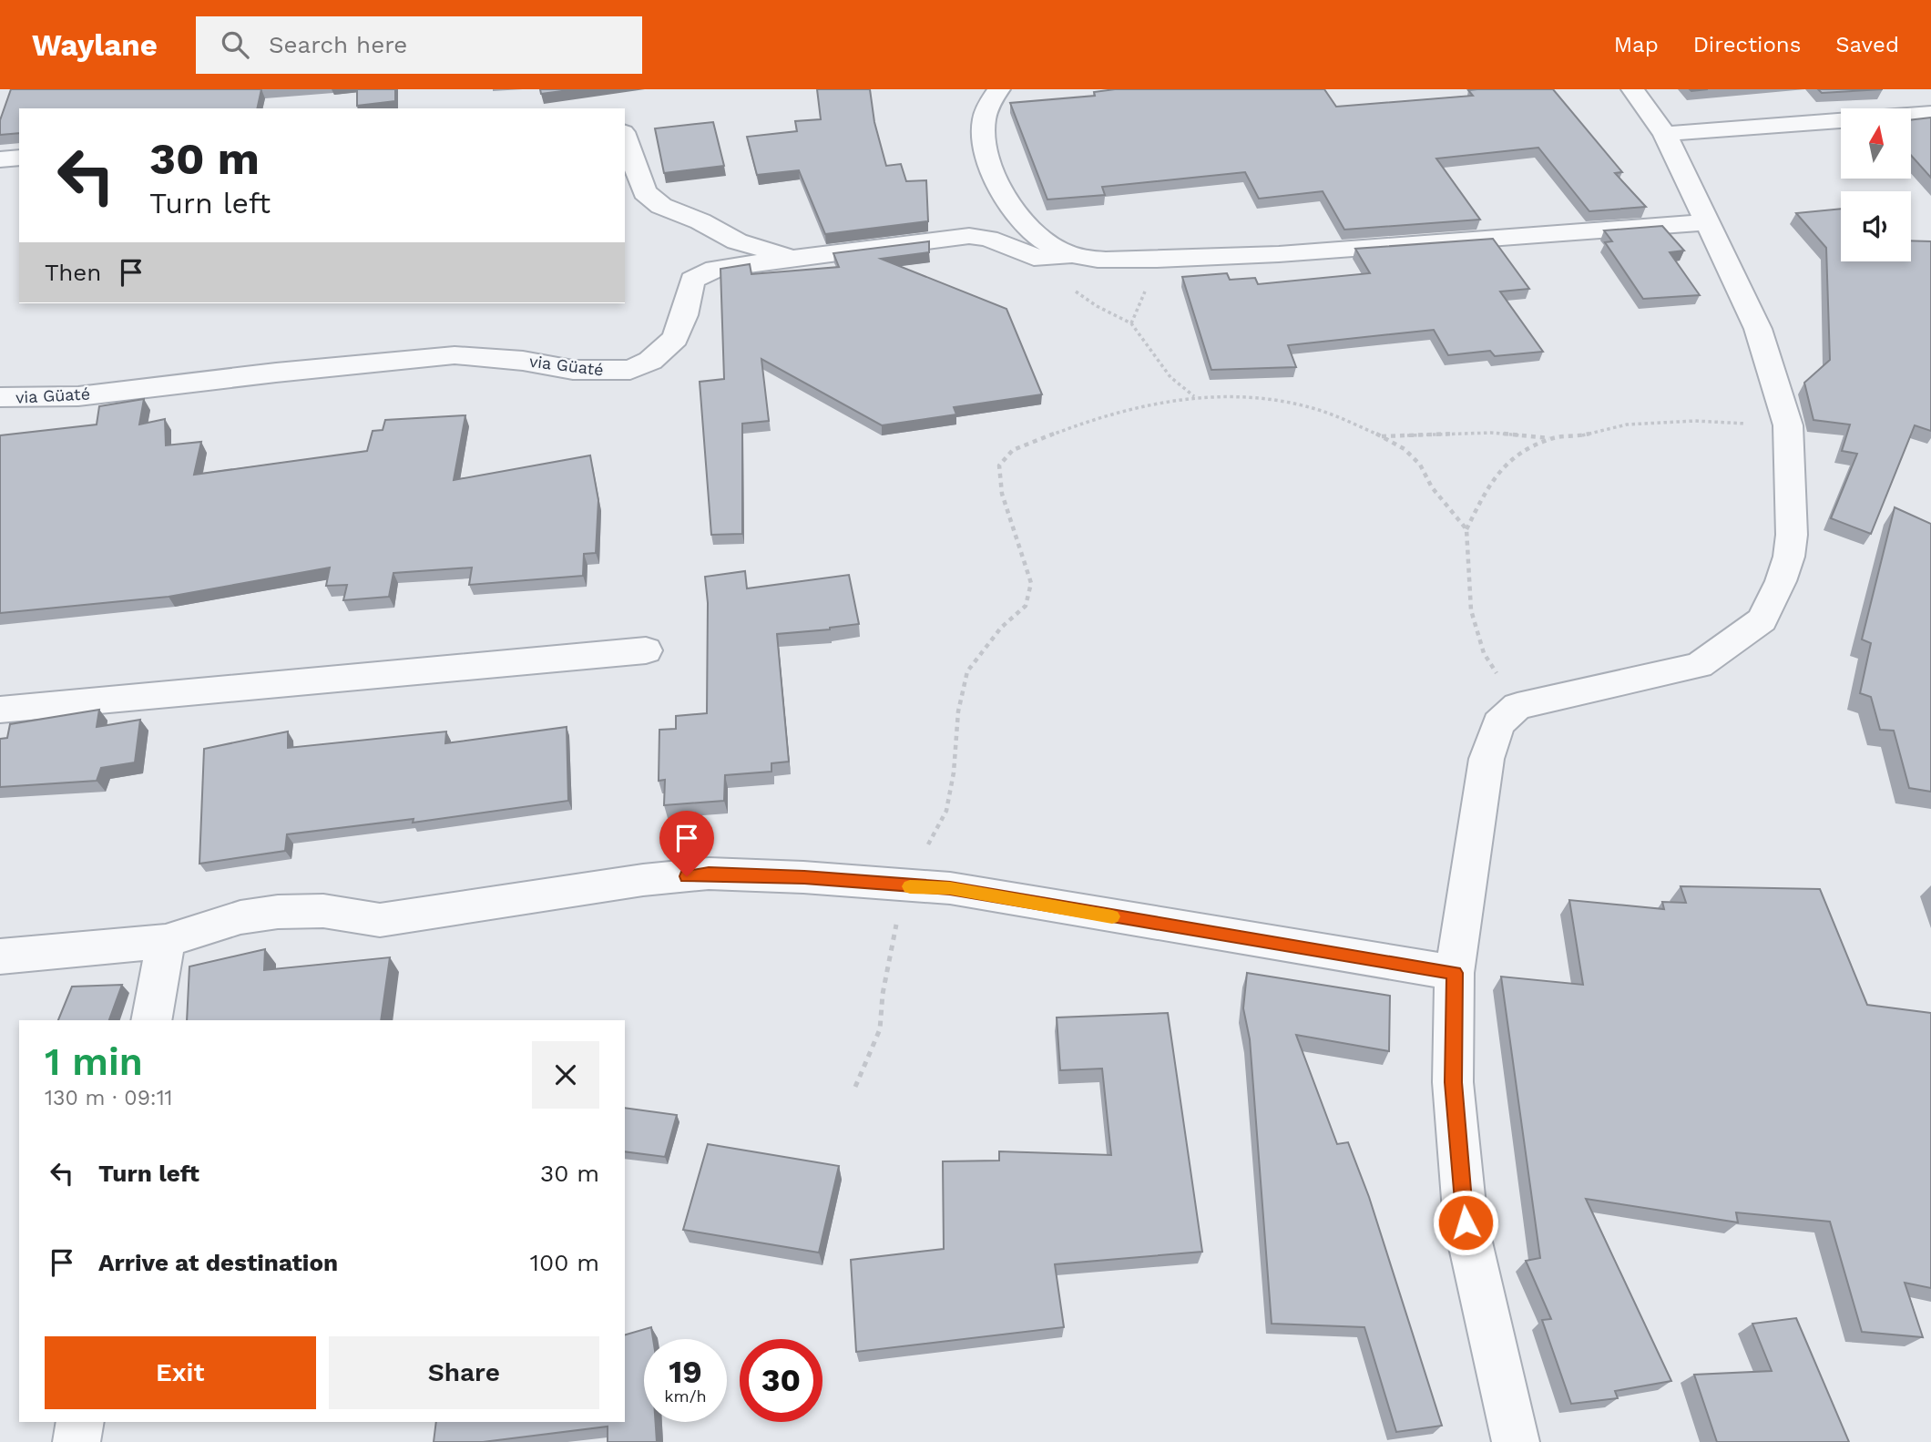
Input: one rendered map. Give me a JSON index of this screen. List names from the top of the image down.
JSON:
{
  "streets": {
    "street": ["via Güaté"]
  },
  "north": "top",
  "page": {
    "header": "Waylane",
    "search": "Search here",
    "nav": ["Map", "Directions", "Saved"],
    "turn": ["30 m", "Turn left"],
    "then": "Then",
    "heading": ["1 min", "130 m · 09:11"],
    "list": [
      {
        "name": "Turn left",
        "value": "30 m"
      },
      {
        "name": "Arrive at destination",
        "value": "100 m"
      }
    ],
    "buttons": ["Exit", "Share"],
    "speed": "19 km/h",
    "limit": "30"
  }
}
